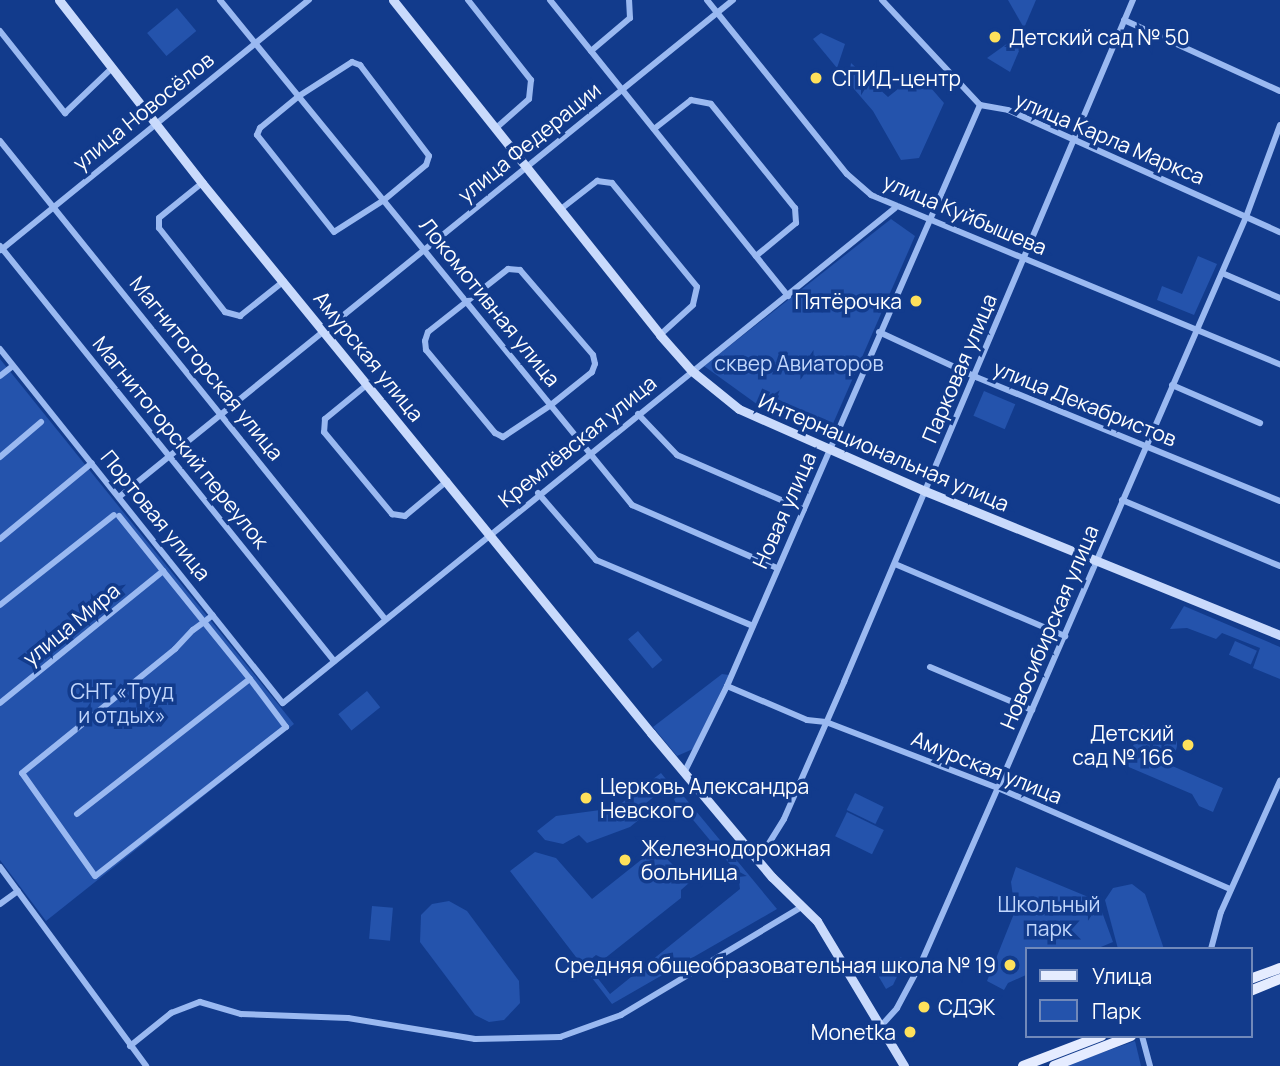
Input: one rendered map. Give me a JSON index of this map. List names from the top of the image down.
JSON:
{
  "streets": {
    "street": [
      "улица Новосёлов",
      "улица Карла Маркса",
      "улица Федерации",
      "улица Куйбышева",
      "Локомотивная улица",
      "Амурская улица",
      "Магнитогорская улица",
      "Парковая улица",
      "улица Декабристов",
      "Кремлёвская улица",
      "Магнитогорский переулок",
      "Интернациональная улица",
      "Новая улица",
      "Портовая улица",
      "улица Мира",
      "Новосибирская улица"
    ]
  },
  "crossings": [
    ["улица Новосёлов", "Локомотивная улица"],
    ["улица Новосёлов", "Амурская улица"],
    ["улица Новосёлов", "Магнитогорская улица"],
    ["улица Новосёлов", "Магнитогорский переулок"],
    ["улица Карла Маркса", "Парковая улица"],
    ["улица Карла Маркса", "Новая улица"],
    ["улица Карла Маркса", "Новосибирская улица"],
    ["улица Федерации", "улица Куйбышева"],
    ["улица Федерации", "Локомотивная улица"],
    ["улица Федерации", "Амурская улица"],
    ["улица Федерации", "Магнитогорская улица"],
    ["улица Федерации", "Магнитогорский переулок"],
    ["улица Федерации", "Интернациональная улица"],
    ["улица Федерации", "Портовая улица"],
    ["улица Куйбышева", "Парковая улица"],
    ["улица Куйбышева", "Кремлёвская улица"],
    ["улица Куйбышева", "Новая улица"],
    ["улица Куйбышева", "Новосибирская улица"],
    ["Локомотивная улица", "Кремлёвская улица"],
    ["Локомотивная улица", "Новая улица"],
    ["Амурская улица", "Парковая улица"],
    ["Амурская улица", "Кремлёвская улица"],
    ["Амурская улица", "Новая улица"],
    ["Амурская улица", "Новосибирская улица"],
    ["Магнитогорская улица", "Кремлёвская улица"],
    ["Парковая улица", "улица Декабристов"],
    ["Парковая улица", "Интернациональная улица"],
    ["улица Декабристов", "Новая улица"],
    ["улица Декабристов", "Новосибирская улица"],
    ["Кремлёвская улица", "Магнитогорский переулок"],
    ["Кремлёвская улица", "Интернациональная улица"],
    ["Кремлёвская улица", "Портовая улица"],
    ["Интернациональная улица", "Новая улица"],
    ["Интернациональная улица", "Новосибирская улица"]
  ],
  "parks": ["сквер Авиаторов", "СНТ «Труд и отдых»", "Школьный парк"],
  "places": [
    "Детский сад № 50",
    "СПИД-центр",
    "Пятёрочка",
    "Детский сад № 166",
    "Церковь Александра Невского",
    "Железнодорожная больница",
    "Средняя общеобразовательная школа № 19",
    "СДЭК",
    "Monetka"
  ],
  "legend": ["Улица", "Парк"]
}
